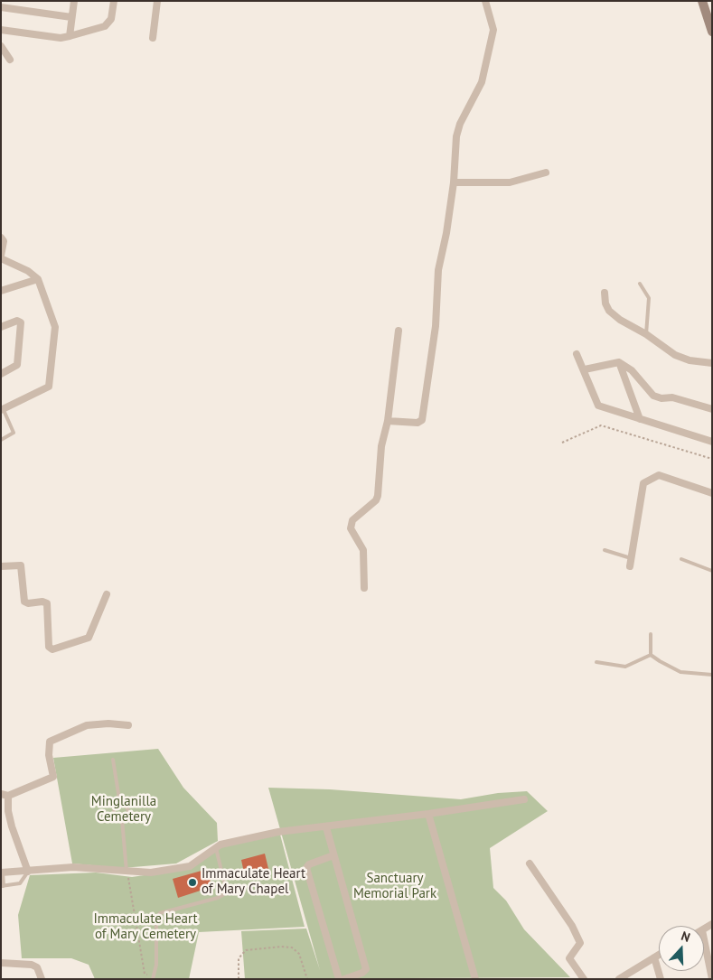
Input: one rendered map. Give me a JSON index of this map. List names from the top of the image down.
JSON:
{
  "parks": ["Minglanilla Cemetery", "Sanctuary Memorial Park", "Immaculate Heart of Mary Cemetery"],
  "places": ["Immaculate Heart of Mary Chapel"],
  "north": "top"
}
